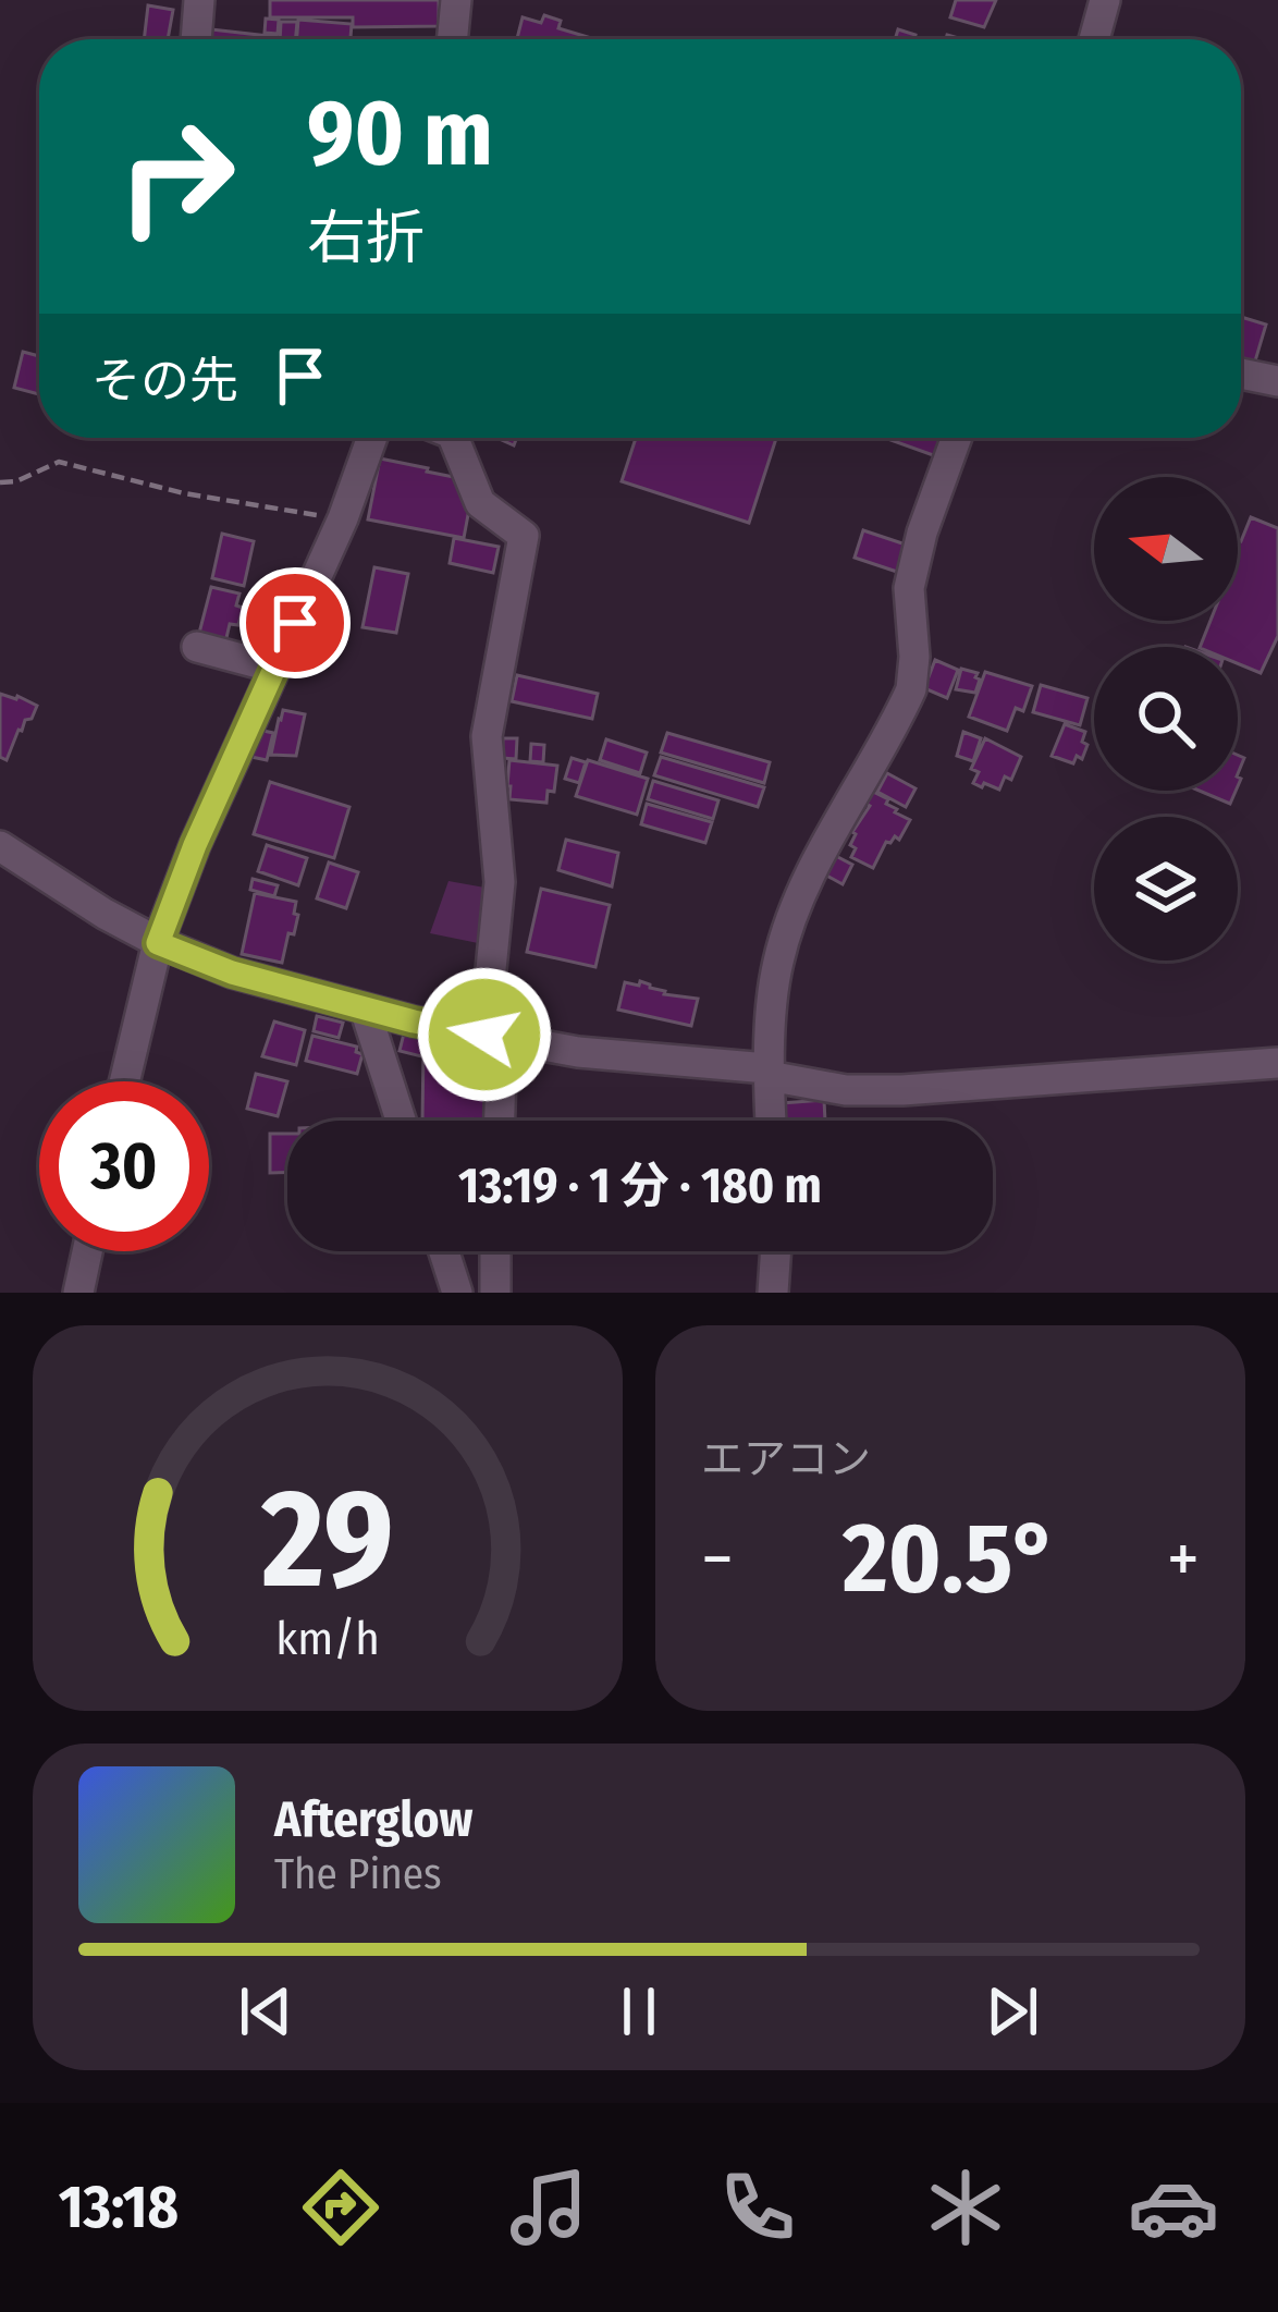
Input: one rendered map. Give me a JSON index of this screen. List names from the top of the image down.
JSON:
{
  "north": "left",
  "page": {
    "turn": ["90 m", "右折"],
    "then": "その先",
    "limit": "30",
    "trip": "13:19 · 1 分 · 180 m",
    "tile": "エアコン",
    "heat": ["−", "20.5°", "+"],
    "song": ["Afterglow", "The Pines"],
    "tabs": "13:18",
    "gauge": ["29", "km/h"]
  }
}
